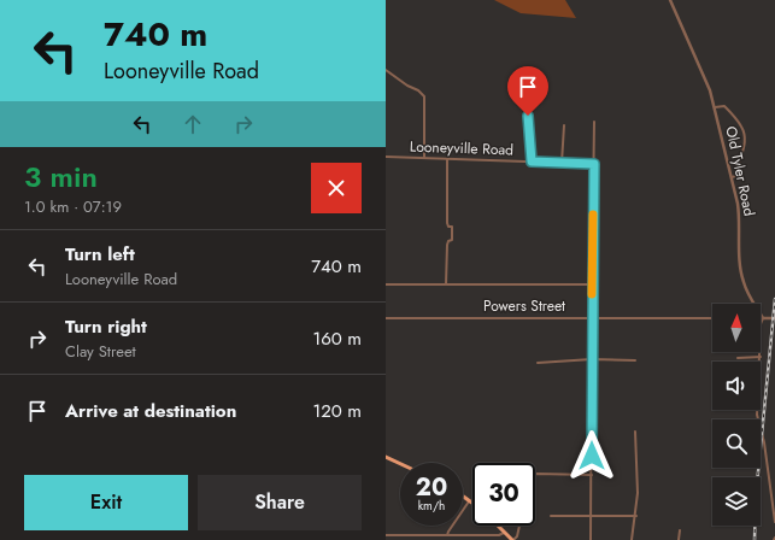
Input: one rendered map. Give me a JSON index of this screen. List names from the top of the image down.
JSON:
{
  "streets": {
    "street": ["Looneyville Road", "Old Tyler Road", "Powers Street"]
  },
  "north": "top",
  "page": {
    "turn": ["740 m", "Looneyville Road"],
    "heading": ["3 min", "1.0 km · 07:19"],
    "list": [
      {
        "name": "Turn left",
        "note": "Looneyville Road",
        "value": "740 m"
      },
      {
        "name": "Turn right",
        "note": "Clay Street",
        "value": "160 m"
      },
      {
        "name": "Arrive at destination",
        "value": "120 m"
      }
    ],
    "speed": "20 km/h",
    "limit": "30",
    "buttons": ["Exit", "Share"]
  }
}
